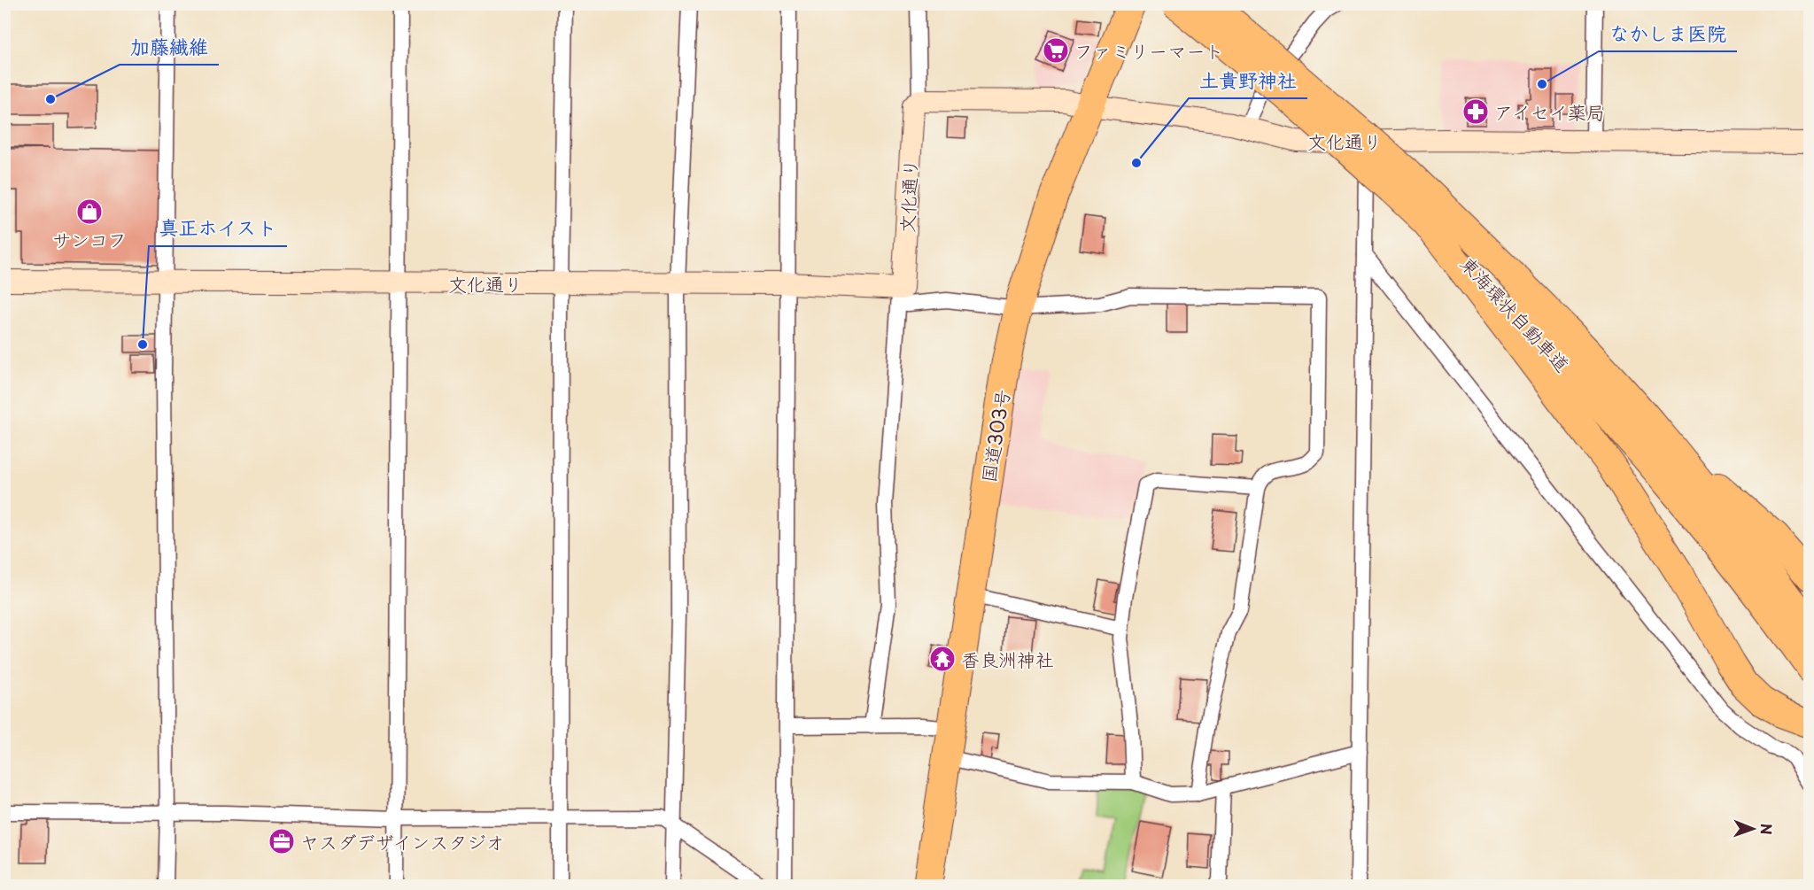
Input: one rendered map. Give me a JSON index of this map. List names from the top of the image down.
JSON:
{
  "streets": {
    "highway": ["東海環状自動車道", "国道303号"],
    "street": ["文化通り"]
  },
  "crossings": [
    ["文化通り", "国道303号"]
  ],
  "places": {
    "supermarket": ["ファミリーマート"],
    "other": [
      "なかしま医院",
      "加藤繊維",
      "土貴野神社",
      "真正ホイスト"
    ],
    "pharmacy": ["アイセイ薬局"],
    "shop": ["サンコフ"],
    "temple": ["香良洲神社"],
    "office": ["ヤスダデザインスタジオ"]
  },
  "north": "right"
}
